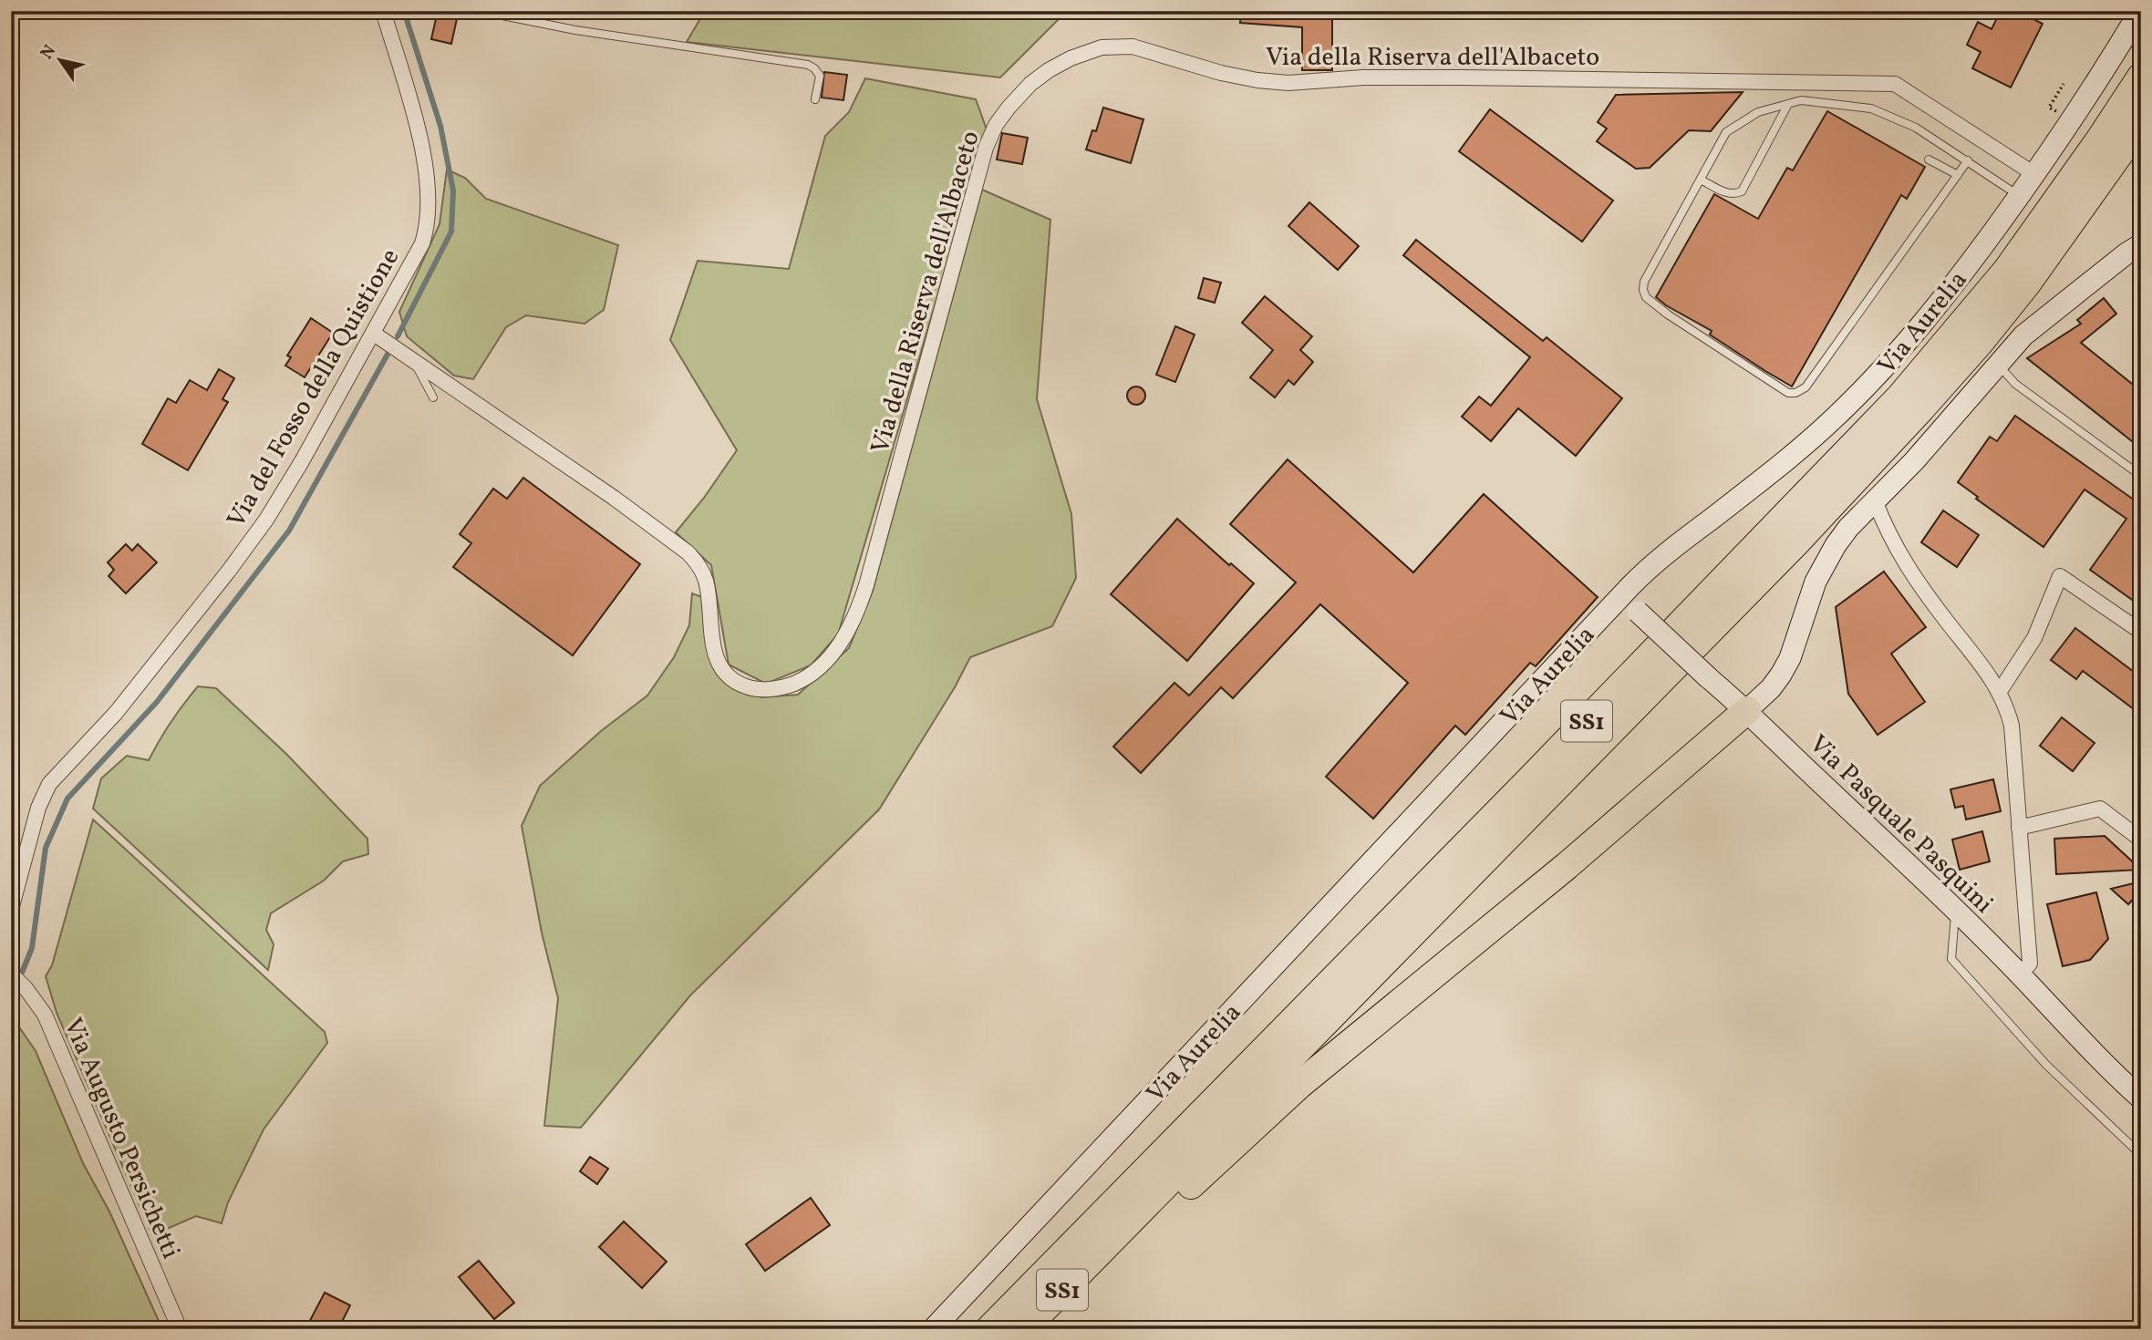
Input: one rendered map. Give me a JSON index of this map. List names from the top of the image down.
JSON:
{
  "streets": {
    "highway": ["Via Aurelia", "SS1"],
    "street": [
      "Via della Riserva dell'Albaceto",
      "Via del Fosso della Quistione",
      "Via Pasquale Pasquini",
      "Via Augusto Persichetti"
    ]
  },
  "crossings": [
    ["Via della Riserva dell'Albaceto", "Via Aurelia"],
    ["Via della Riserva dell'Albaceto", "Via del Fosso della Quistione"],
    ["Via Aurelia", "Via Pasquale Pasquini"]
  ],
  "north": "top left"
}
